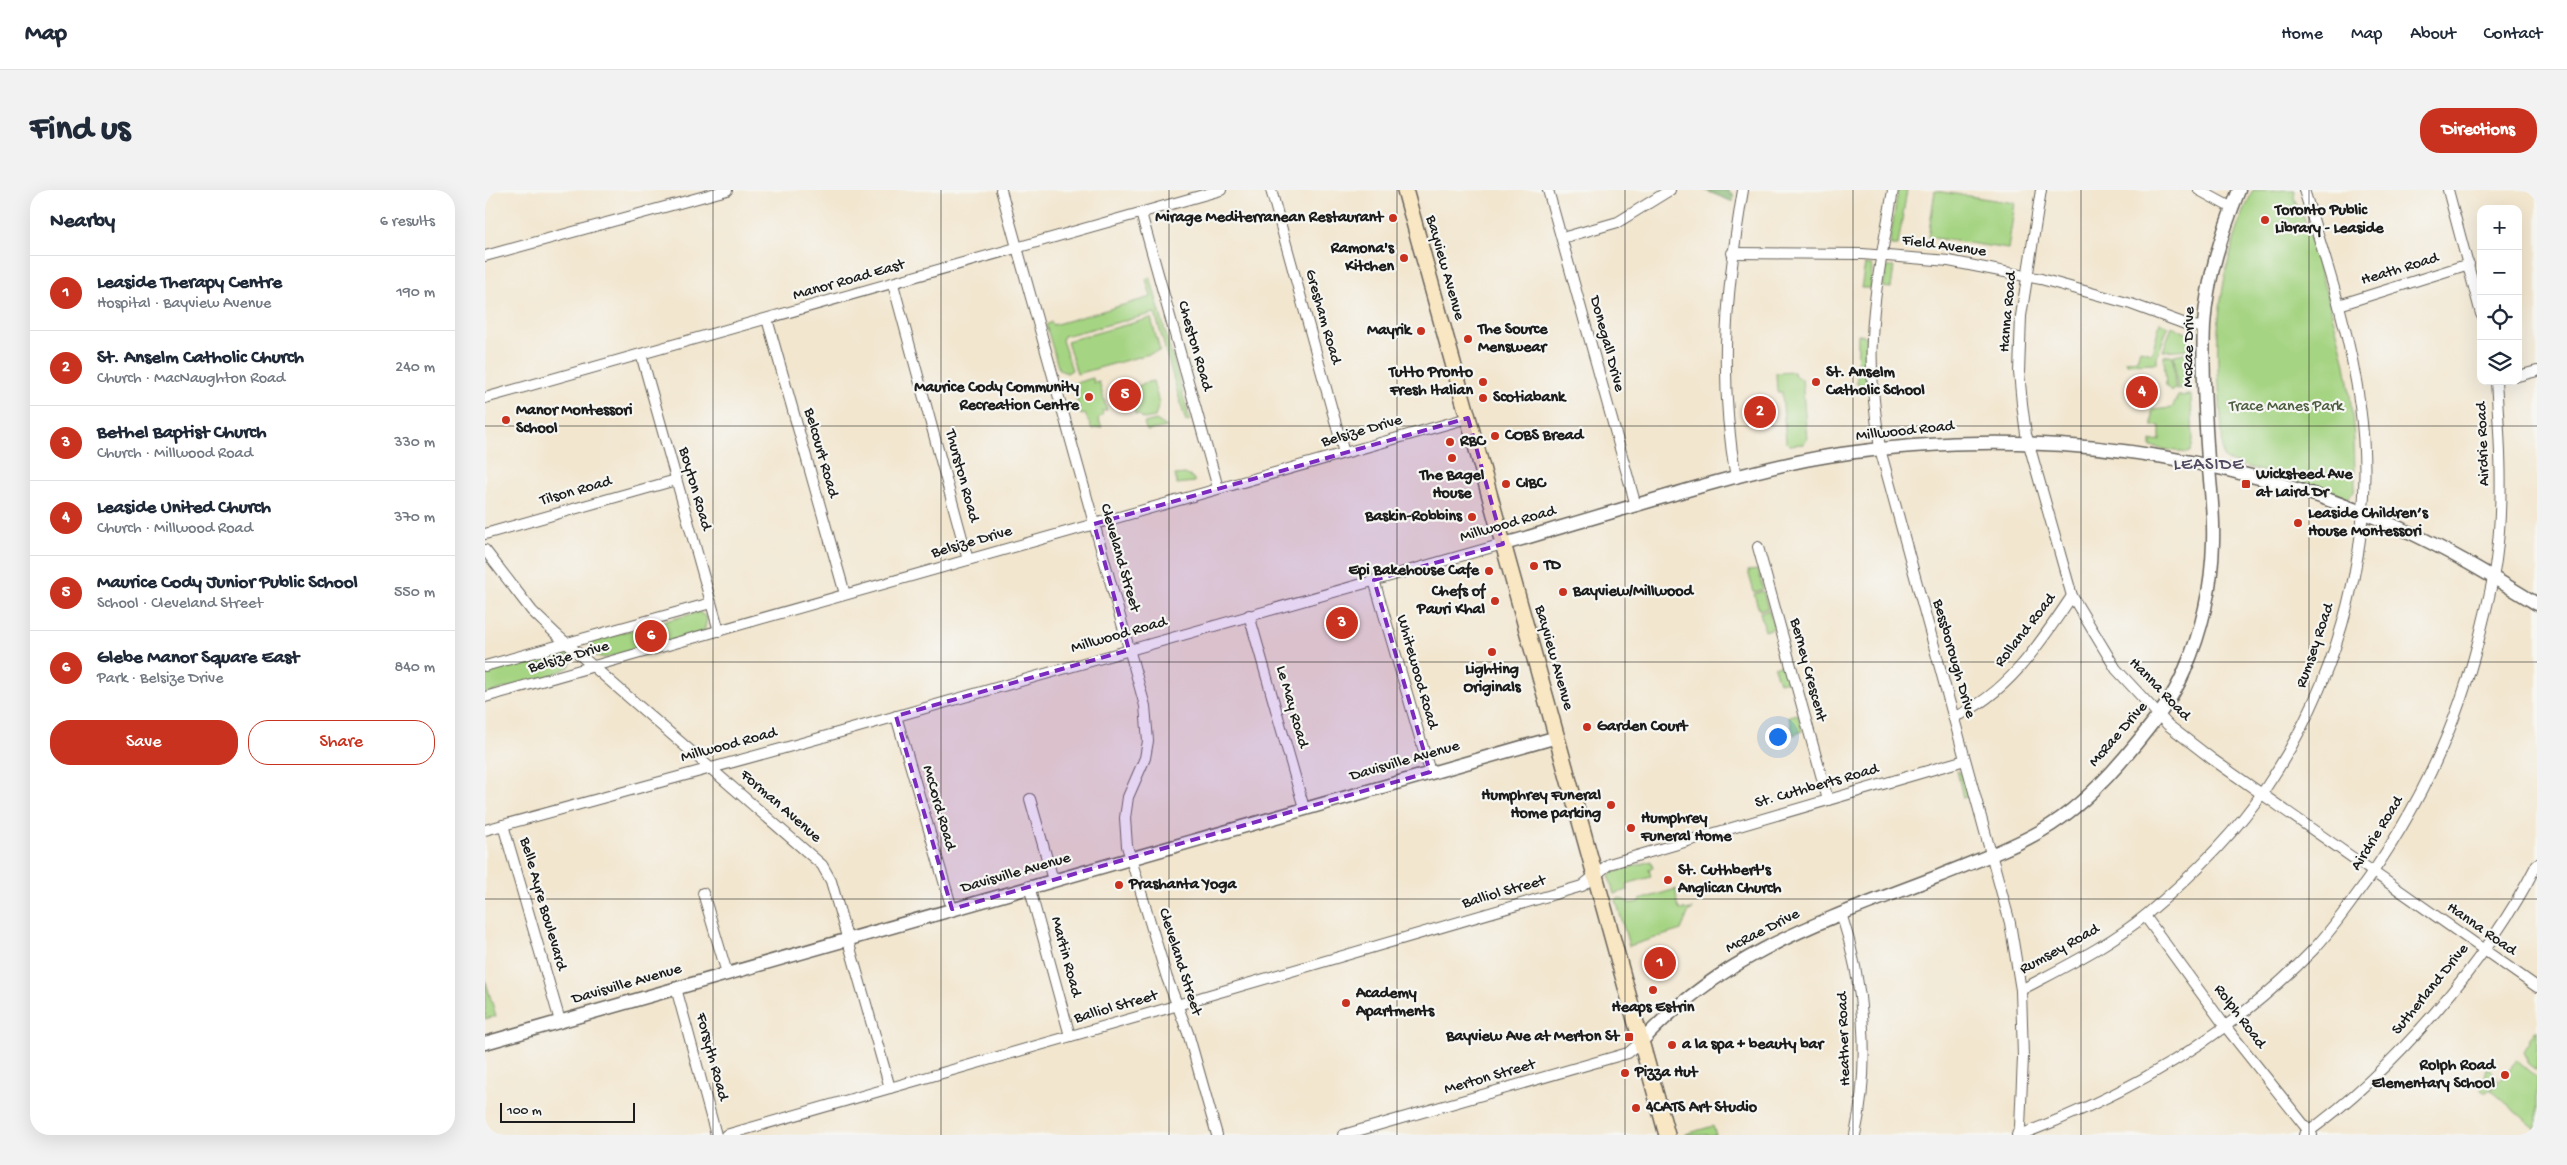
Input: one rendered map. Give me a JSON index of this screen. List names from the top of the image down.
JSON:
{
  "streets": {
    "main road": ["Bayview Avenue"],
    "street": [
      "Field Avenue",
      "Heath Road",
      "Manor Road East",
      "Hanna Road",
      "Gresham Road",
      "Donegall Drive",
      "Cheston Road",
      "McRae Drive",
      "Belsize Drive",
      "Millwood Road",
      "Airdrie Road",
      "Belcourt Road",
      "Thurston Road",
      "Boyton Road",
      "Tilson Road",
      "Cleveland Street",
      "Rolland Road",
      "Rumsey Road",
      "Bessborough Drive",
      "Berney Crescent",
      "Whitewood Road",
      "Le May Road",
      "Davisville Avenue",
      "St. Cuthberts Road",
      "Forman Avenue",
      "McCord Road",
      "Balliol Street",
      "Belle Ayre Boulevard",
      "Martin Road",
      "Sutherland Drive",
      "Rolph Road",
      "Heather Road",
      "Forsyth Road",
      "Merton Street"
    ]
  },
  "crossings": [
    ["Field Avenue", "Hanna Road"],
    ["Field Avenue", "McRae Drive"],
    ["Field Avenue", "Bessborough Drive"],
    ["Bayview Avenue", "McRae Drive"],
    ["Bayview Avenue", "Belsize Drive"],
    ["Bayview Avenue", "Millwood Road"],
    ["Bayview Avenue", "Davisville Avenue"],
    ["Bayview Avenue", "St. Cuthberts Road"],
    ["Bayview Avenue", "Balliol Street"],
    ["Bayview Avenue", "Merton Street"],
    ["Heath Road", "Rumsey Road"],
    ["Manor Road East", "Cheston Road"],
    ["Manor Road East", "Belcourt Road"],
    ["Manor Road East", "Thurston Road"],
    ["Manor Road East", "Boyton Road"],
    ["Manor Road East", "Cleveland Street"],
    ["Hanna Road", "McRae Drive"],
    ["Hanna Road", "Millwood Road"],
    ["Hanna Road", "Airdrie Road"],
    ["Hanna Road", "Rolland Road"],
    ["Hanna Road", "Rumsey Road"],
    ["Hanna Road", "Sutherland Drive"],
    ["Gresham Road", "Belsize Drive"],
    ["Donegall Drive", "Millwood Road"],
    ["Cheston Road", "Belsize Drive"],
    ["McRae Drive", "Millwood Road"],
    ["McRae Drive", "Bessborough Drive"],
    ["McRae Drive", "Heather Road"],
    ["McRae Drive", "Merton Street"],
    ["Belsize Drive", "Belcourt Road"],
    ["Belsize Drive", "Thurston Road"],
    ["Belsize Drive", "Boyton Road"],
    ["Belsize Drive", "Cleveland Street"],
    ["Belsize Drive", "Forman Avenue"],
    ["Millwood Road", "Airdrie Road"],
    ["Millwood Road", "Cleveland Street"],
    ["Millwood Road", "Rumsey Road"],
    ["Millwood Road", "Bessborough Drive"],
    ["Millwood Road", "Whitewood Road"],
    ["Millwood Road", "Le May Road"],
    ["Millwood Road", "Forman Avenue"],
    ["Millwood Road", "McCord Road"],
    ["Millwood Road", "Belle Ayre Boulevard"],
    ["Airdrie Road", "Bessborough Drive"],
    ["Airdrie Road", "Rolph Road"],
    ["Boyton Road", "Tilson Road"],
    ["Cleveland Street", "Davisville Avenue"],
    ["Cleveland Street", "Balliol Street"],
    ["Rolland Road", "Bessborough Drive"],
    ["Rumsey Road", "Bessborough Drive"],
    ["Rumsey Road", "Rolph Road"],
    ["Bessborough Drive", "St. Cuthberts Road"],
    ["Berney Crescent", "St. Cuthberts Road"],
    ["Whitewood Road", "Davisville Avenue"],
    ["Le May Road", "Davisville Avenue"],
    ["Davisville Avenue", "Forman Avenue"],
    ["Davisville Avenue", "McCord Road"],
    ["Davisville Avenue", "Belle Ayre Boulevard"],
    ["Davisville Avenue", "Martin Road"],
    ["Davisville Avenue", "Forsyth Road"],
    ["St. Cuthberts Road", "Balliol Street"],
    ["Forman Avenue", "Balliol Street"],
    ["Balliol Street", "Martin Road"],
    ["Sutherland Drive", "Rolph Road"]
  ],
  "districts": ["LEASIDE"],
  "parks": ["Trace Manes Park"],
  "places": {
    "other": [
      "Mirage Mediterranean Restaurant",
      "Toronto Public Library - Leaside",
      "Ramona's Kitchen",
      "Mayrik",
      "The Source Menswear",
      "Tutto Pronto Fresh Italian",
      "St. Anselm Catholic School",
      "Maurice Cody Community Recreation Centre",
      "Scotiabank",
      "Manor Montessori School",
      "COBS Bread",
      "RBC",
      "The Bagel House",
      "CIBC",
      "Baskin-Robbins",
      "Leaside Children’s House Montessori",
      "TD",
      "Epi Bakehouse Cafe",
      "Bayview/Millwood",
      "Chefs of Pauri Khal",
      "Lighting Originals",
      "Garden Court",
      "Humphrey Funeral Home parking",
      "Humphrey Funeral Home",
      "St. Cuthbert's Anglican Church",
      "Prashanta Yoga",
      "Heaps Estrin",
      "Academy Apartments",
      "a la spa + beauty bar",
      "Pizza Hut",
      "Rolph Road Elementary School",
      "4CATS Art Studio"
    ],
    "transit": ["Wicksteed Ave at Laird Dr", "Bayview Ave at Merton St"]
  },
  "scale_bar": "100 m",
  "page": {
    "header": "Map",
    "nav": [
      "Home",
      "Map",
      "About",
      "Contact"
    ],
    "buttons": [
      "Directions",
      ["Save", "Share"]
    ],
    "title": "Find us",
    "heading": ["Nearby", "6 results"],
    "map_buttons": ["+", "−"],
    "list": [
      {
        "mark": "1",
        "name": "Leaside Therapy Centre",
        "note": "Hospital · Bayview Avenue",
        "value": "190 m"
      },
      {
        "mark": "2",
        "name": "St. Anselm Catholic Church",
        "note": "Church · MacNaughton Road",
        "value": "240 m"
      },
      {
        "mark": "3",
        "name": "Bethel Baptist Church",
        "note": "Church · Millwood Road",
        "value": "330 m"
      },
      {
        "mark": "4",
        "name": "Leaside United Church",
        "note": "Church · Millwood Road",
        "value": "370 m"
      },
      {
        "mark": "5",
        "name": "Maurice Cody Junior Public School",
        "note": "School · Cleveland Street",
        "value": "550 m"
      },
      {
        "mark": "6",
        "name": "Glebe Manor Square East",
        "note": "Park · Belsize Drive",
        "value": "840 m"
      }
    ],
    "pins": [
      "4",
      "5",
      "2",
      "3",
      "6",
      "1"
    ],
    "scale": "100 m"
  }
}
